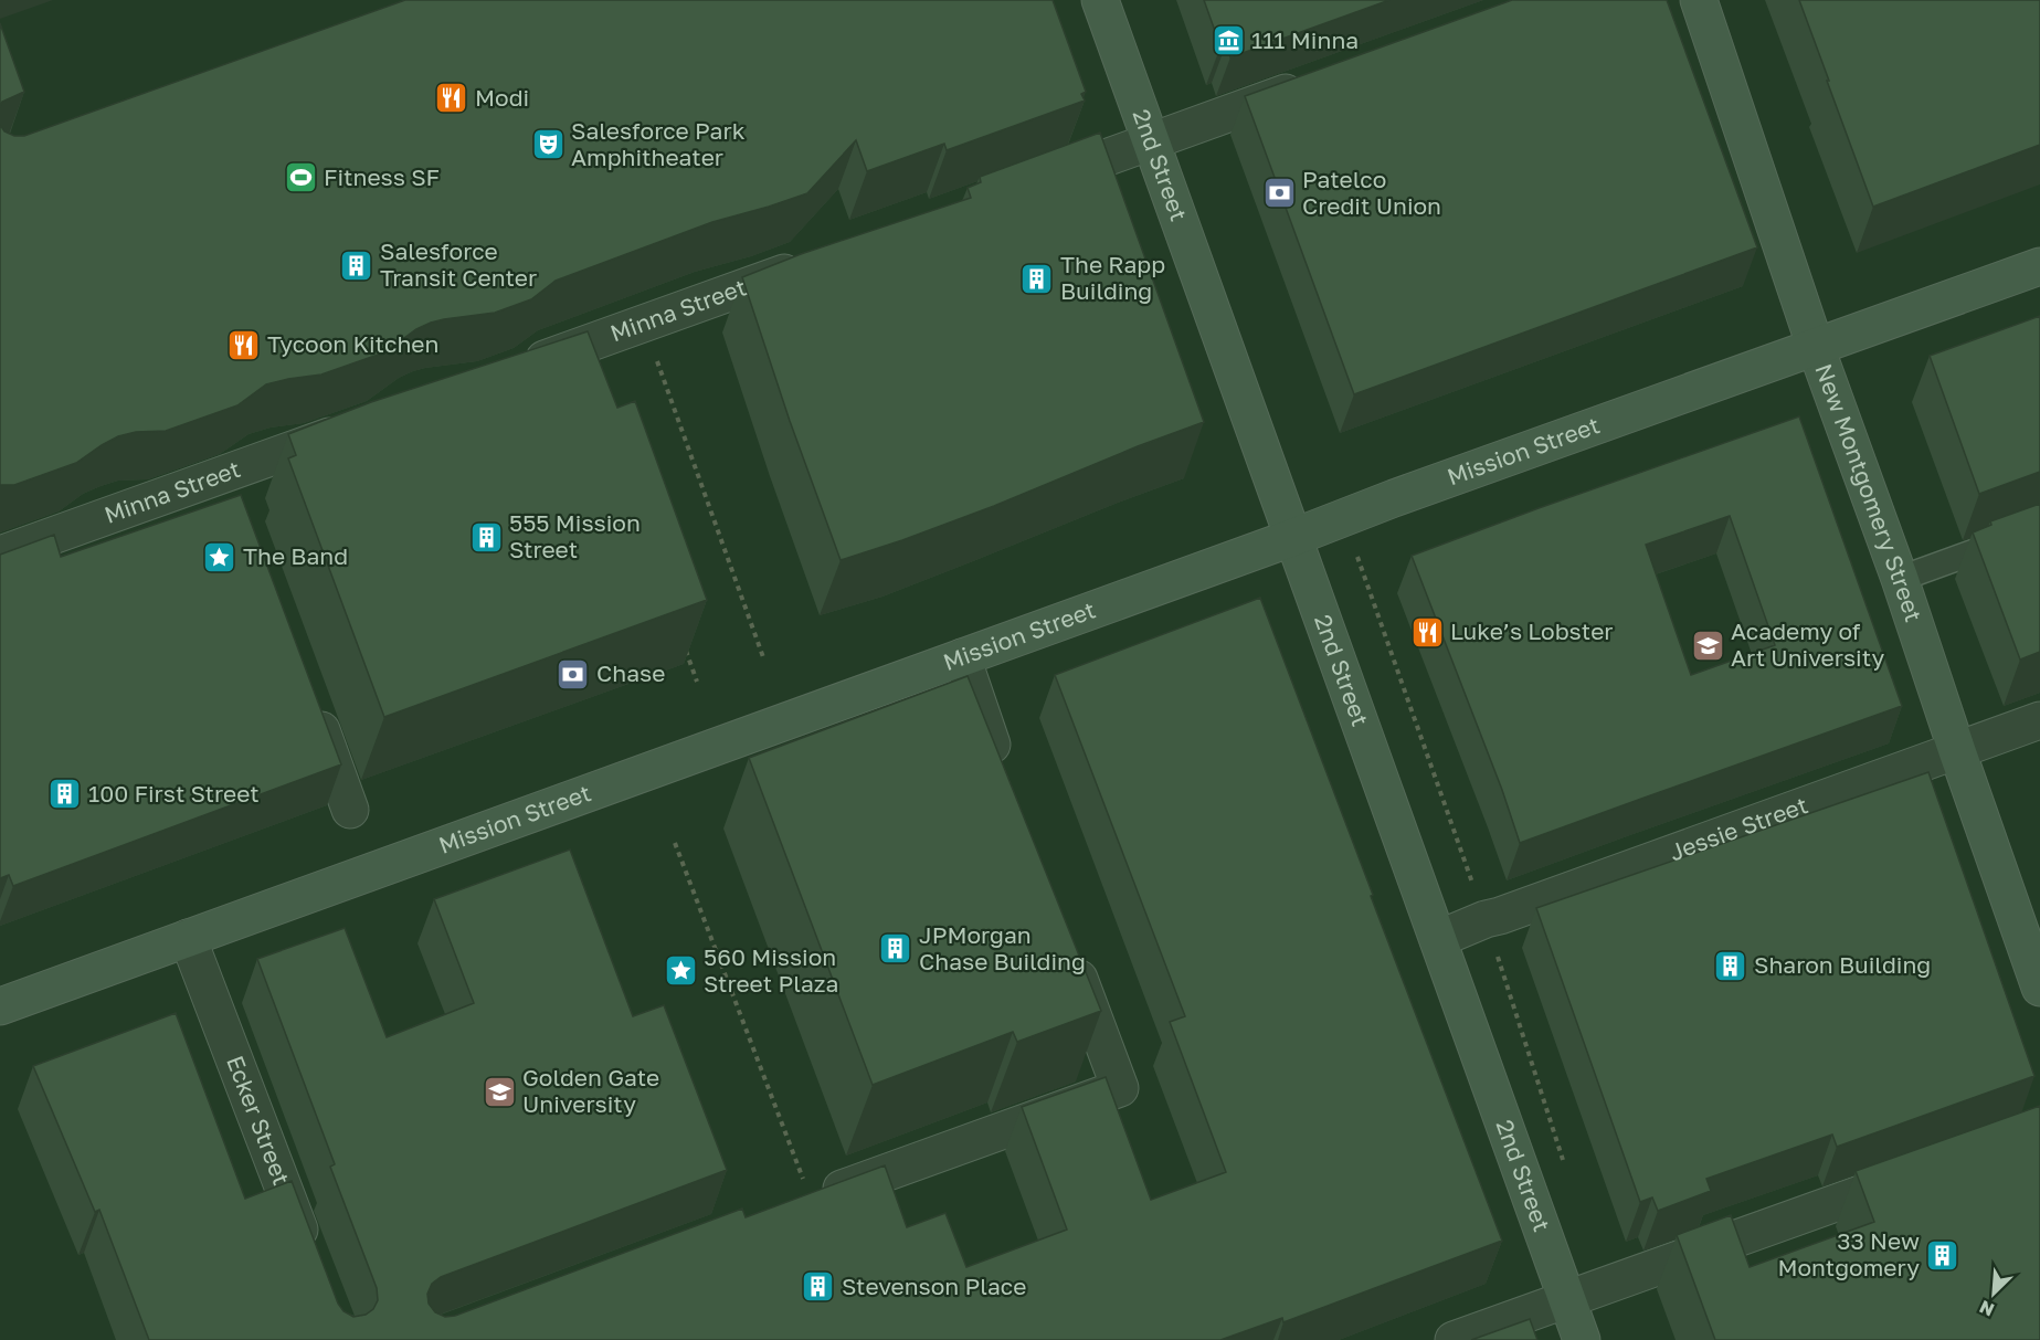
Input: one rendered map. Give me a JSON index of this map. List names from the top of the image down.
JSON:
{
  "streets": {
    "street": [
      "2nd Street",
      "Minna Street",
      "Mission Street",
      "New Montgomery Street",
      "Jessie Street",
      "Ecker Street"
    ]
  },
  "crossings": [
    ["2nd Street", "Mission Street"],
    ["2nd Street", "Jessie Street"],
    ["Mission Street", "New Montgomery Street"],
    ["Mission Street", "Ecker Street"],
    ["New Montgomery Street", "Jessie Street"]
  ],
  "places": {
    "museum": ["111 Minna"],
    "restaurant": ["Modi", "Tycoon Kitchen", "Luke’s Lobster"],
    "theatre": ["Salesforce Park Amphitheater"],
    "sports": ["Fitness SF"],
    "bank": ["Patelco Credit Union", "Chase"],
    "building": [
      "Salesforce Transit Center",
      "The Rapp Building",
      "555 Mission Street",
      "100 First Street",
      "JPMorgan Chase Building",
      "Sharon Building",
      "33 New Montgomery",
      "Stevenson Place"
    ],
    "place": ["The Band", "560 Mission Street Plaza"],
    "school or university": ["Academy of Art University", "Golden Gate University"]
  },
  "north": "bottom left"
}
